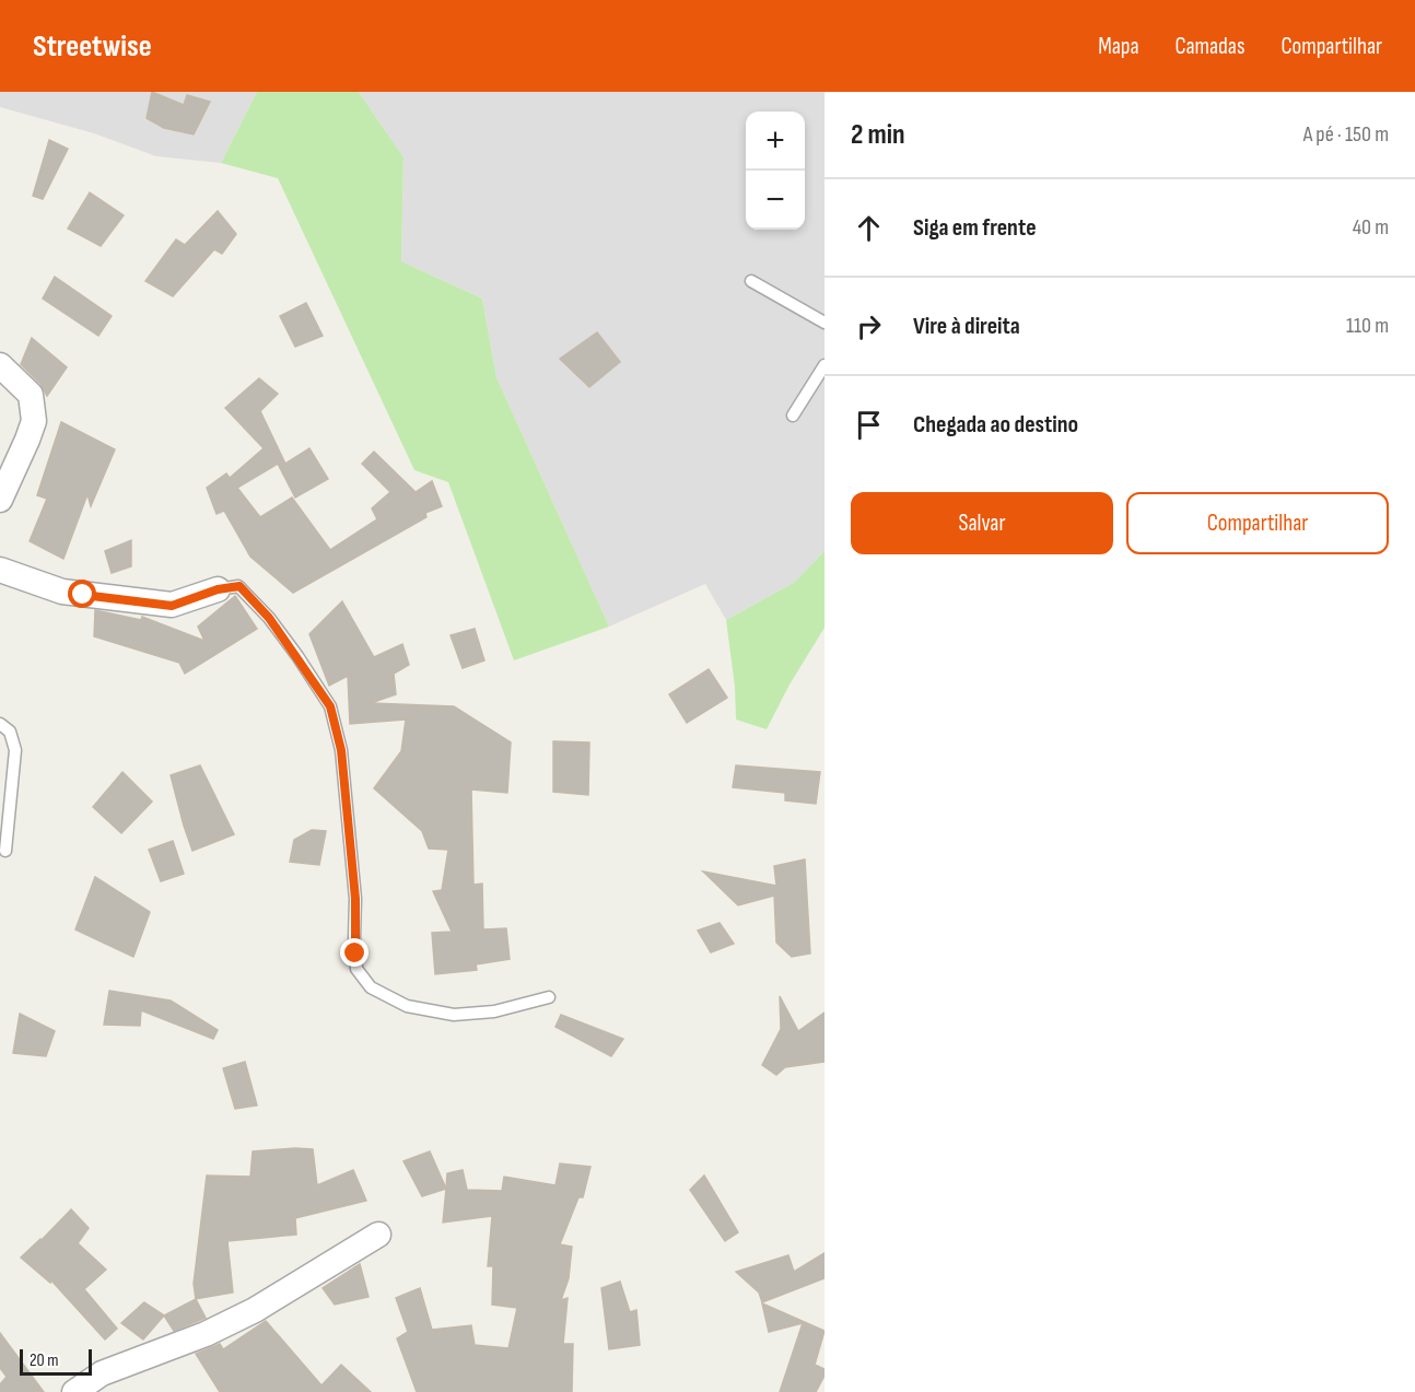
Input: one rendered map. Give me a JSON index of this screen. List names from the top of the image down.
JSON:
{
  "scale_bar": "20 m",
  "page": {
    "header": "Streetwise",
    "nav": ["Mapa", "Camadas", "Compartilhar"],
    "heading": ["2 min", "A pé · 150 m"],
    "map_buttons": ["+", "−"],
    "list": [
      ["Siga em frente", "40 m"],
      ["Vire à direita", "110 m"],
      "Chegada ao destino"
    ],
    "buttons": ["Salvar", "Compartilhar"],
    "scale": "20 m"
  }
}
